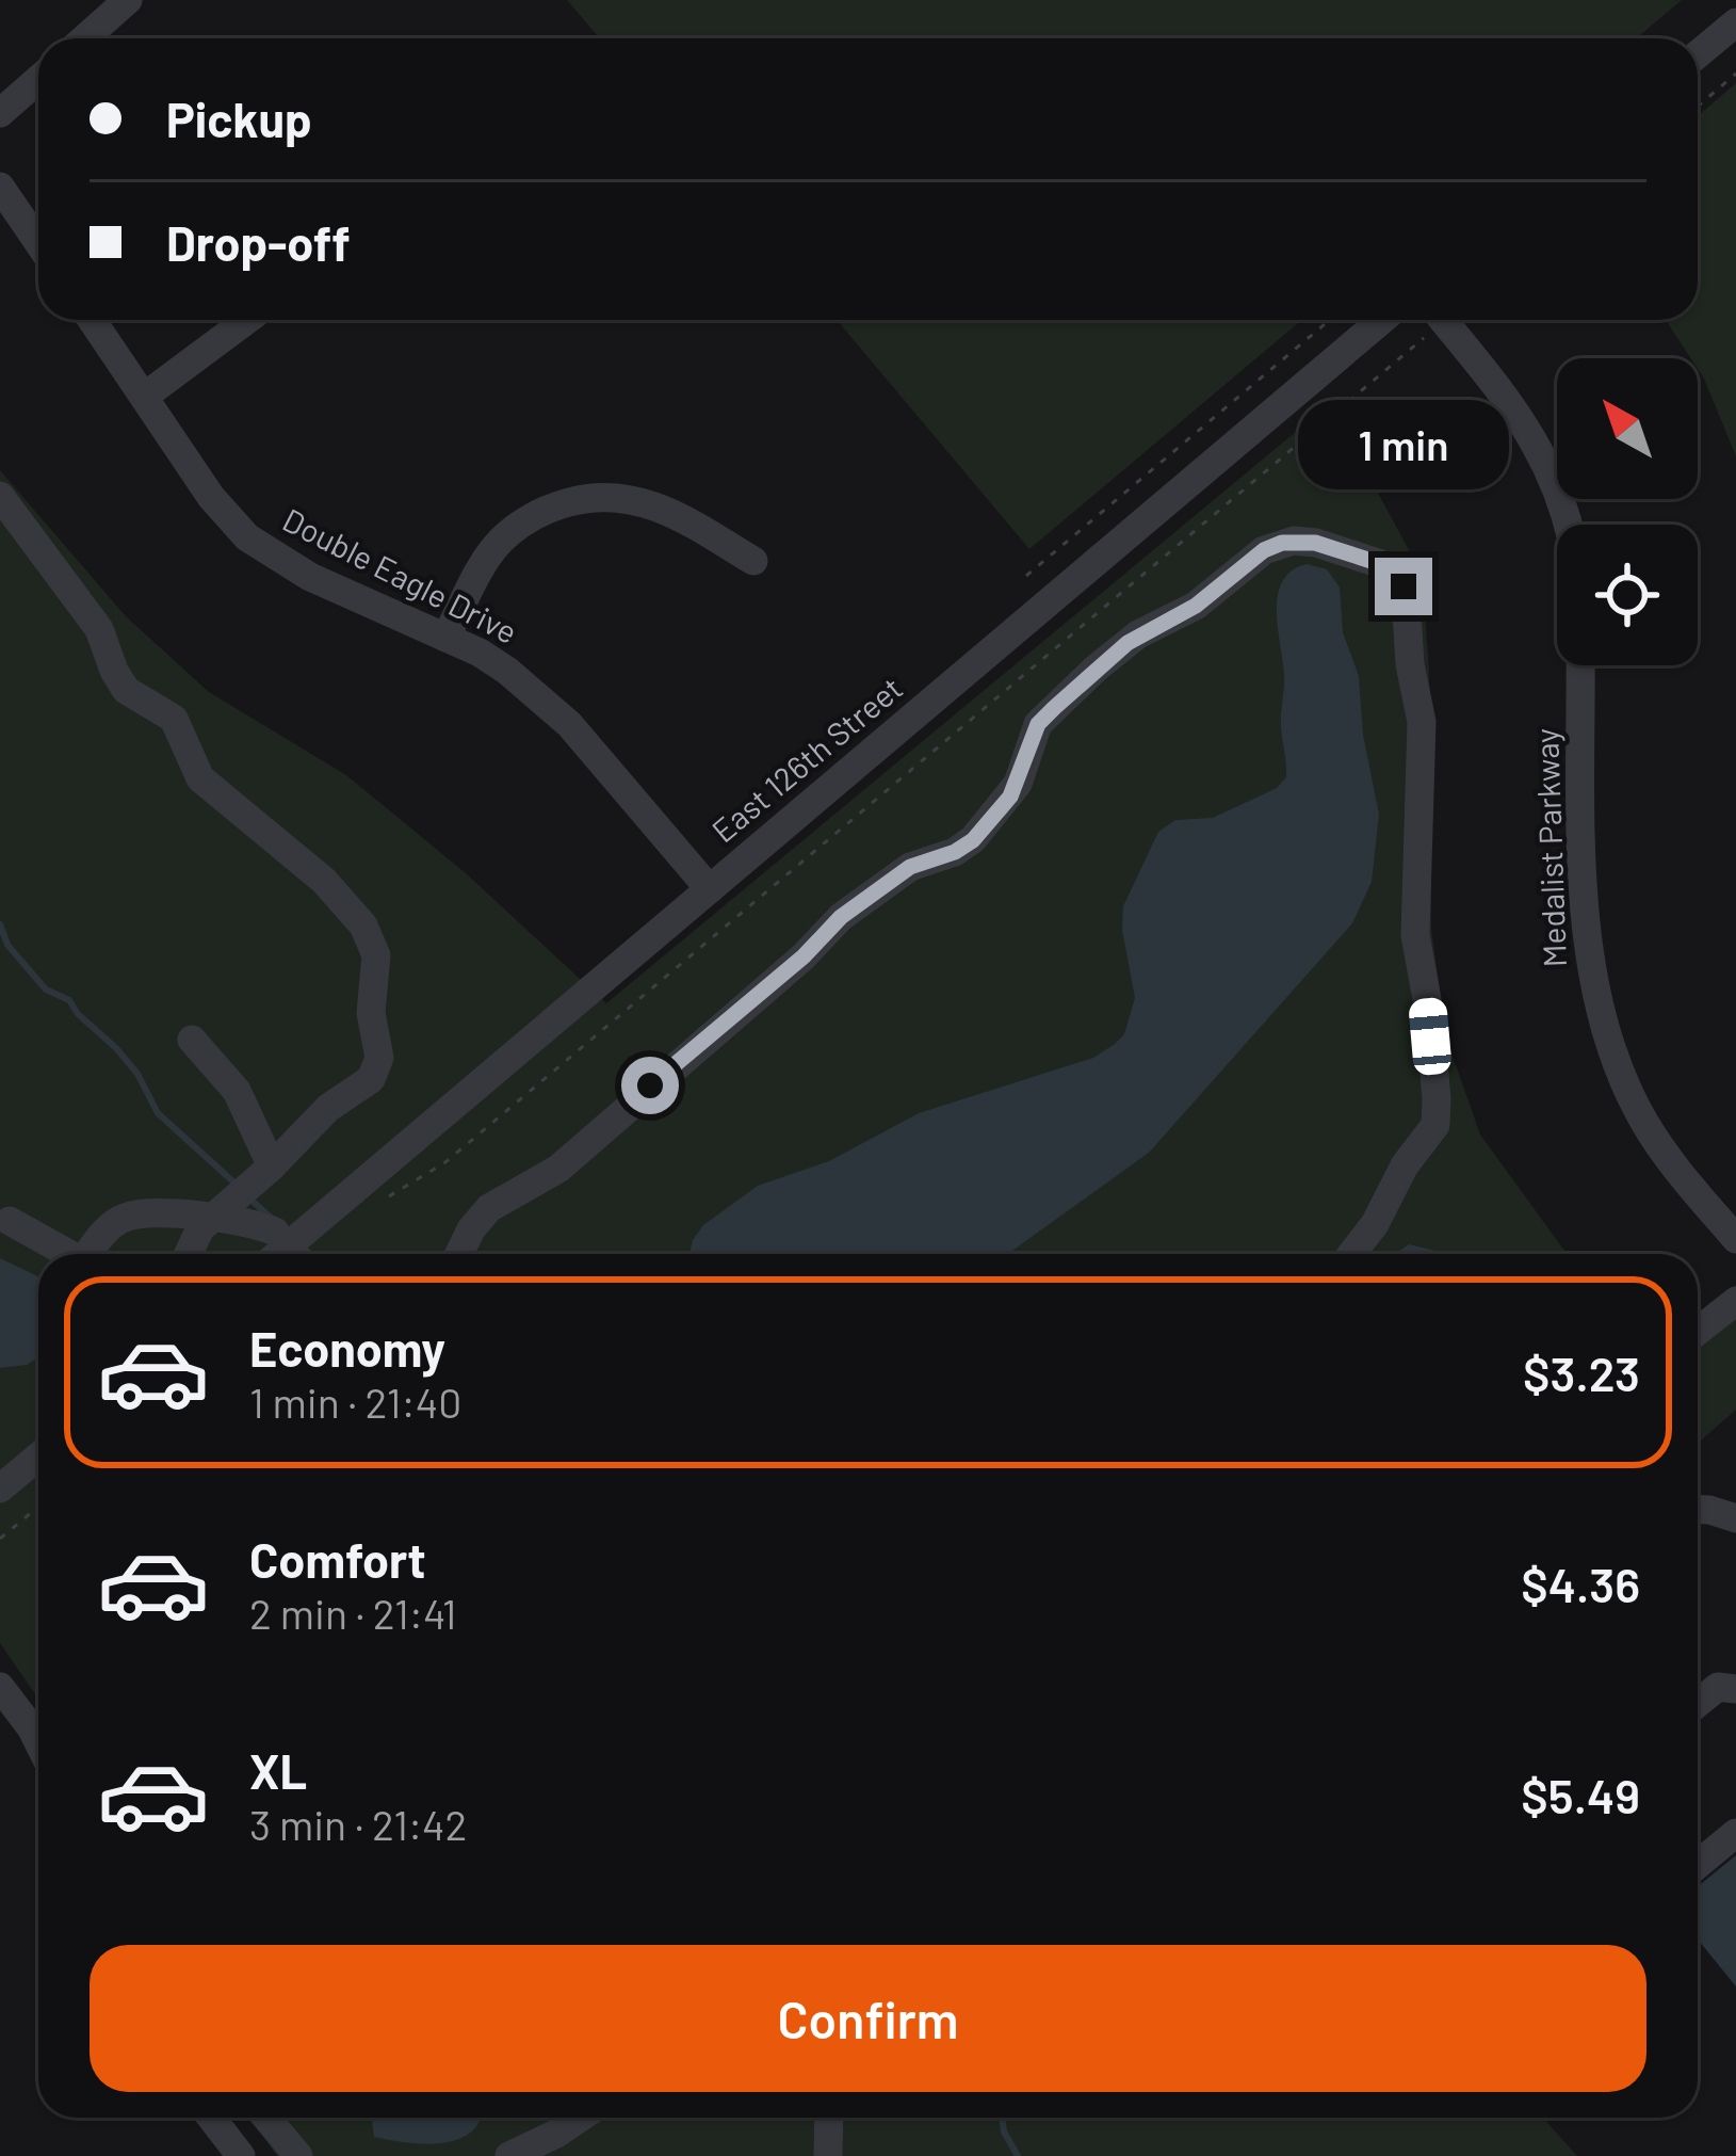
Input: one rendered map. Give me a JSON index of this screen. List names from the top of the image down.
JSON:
{
  "streets": {
    "street": ["Double Eagle Drive", "East 126th Street", "Medalist Parkway"]
  },
  "crossings": [
    ["Double Eagle Drive", "East 126th Street"]
  ],
  "north": "top left",
  "page": {
    "banner": ["Pickup", "Drop-off"],
    "bubble": "1 min",
    "list": [
      {
        "name": "Economy",
        "note": "1 min · 21:40",
        "value": "$3.23"
      },
      {
        "name": "Comfort",
        "note": "2 min · 21:41",
        "value": "$4.36"
      },
      {
        "name": "XL",
        "note": "3 min · 21:42",
        "value": "$5.49"
      }
    ],
    "buttons": "Confirm"
  }
}
